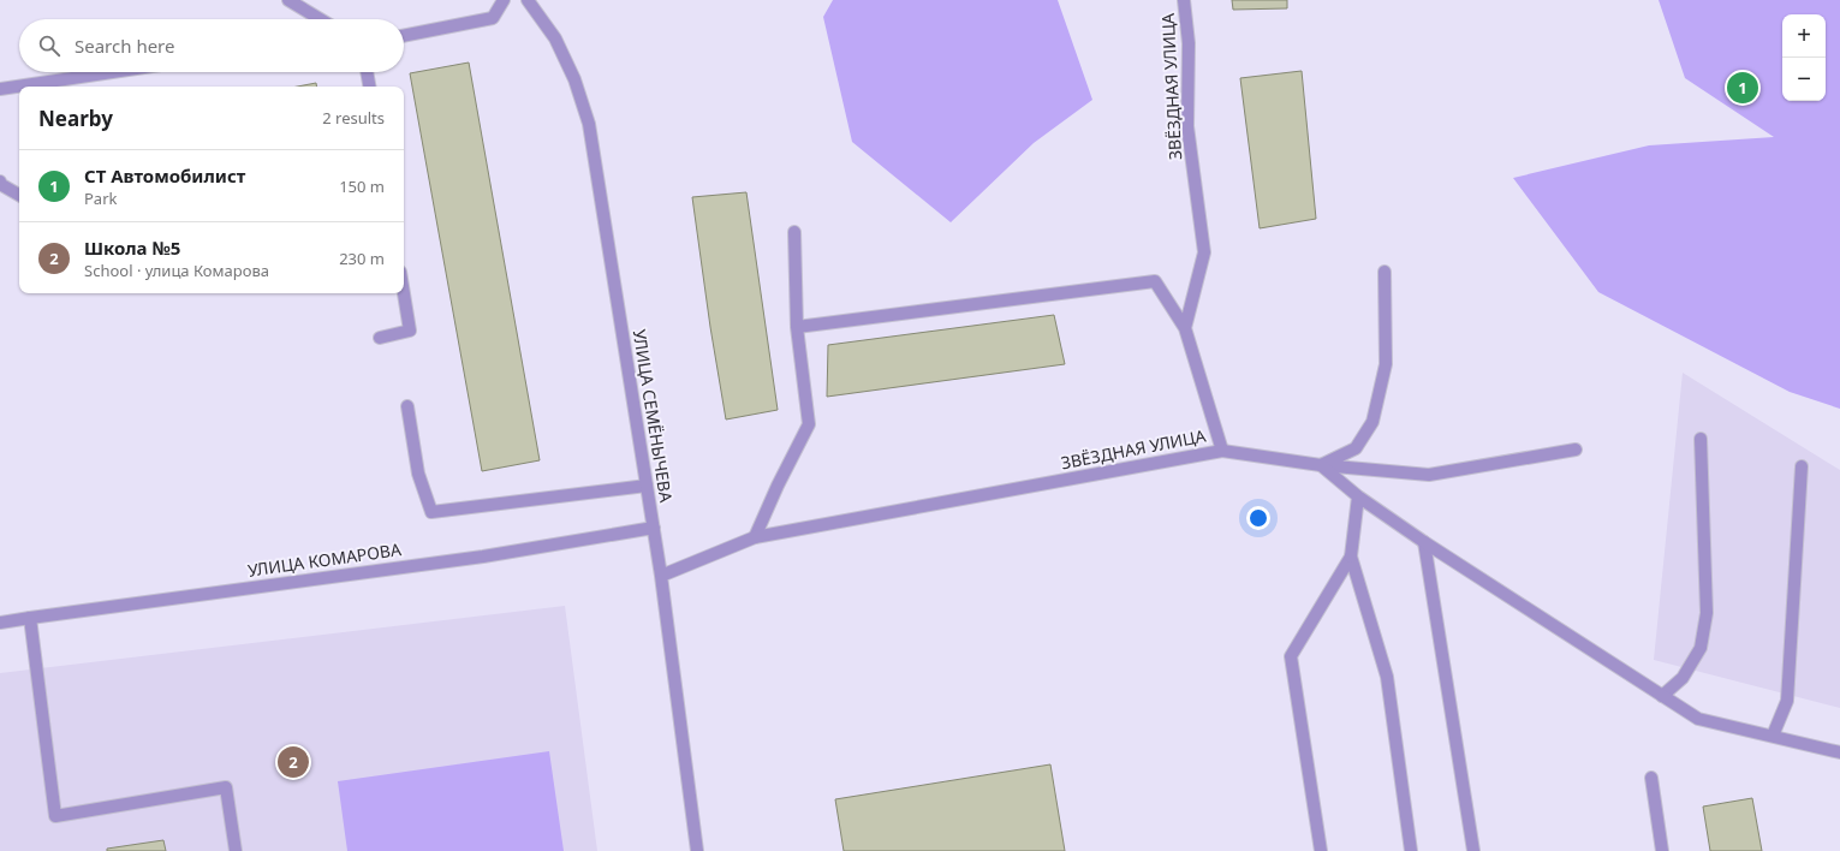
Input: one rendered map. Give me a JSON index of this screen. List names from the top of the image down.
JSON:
{
  "streets": {
    "street": ["ЗВЁЗДНАЯ УЛИЦА", "УЛИЦА СЕМЁНЫЧЕВА", "УЛИЦА КОМАРОВА"]
  },
  "crossings": [
    ["ЗВЁЗДНАЯ УЛИЦА", "УЛИЦА СЕМЁНЫЧЕВА"],
    ["УЛИЦА СЕМЁНЫЧЕВА", "УЛИЦА КОМАРОВА"]
  ],
  "page": {
    "map_buttons": ["+", "−"],
    "search": "Search here",
    "pins": ["1", "2"],
    "heading": ["Nearby", "2 results"],
    "list": [
      {
        "mark": "1",
        "name": "СТ Автомобилист",
        "note": "Park",
        "value": "150 m"
      },
      {
        "mark": "2",
        "name": "Школа №5",
        "note": "School · улица Комарова",
        "value": "230 m"
      }
    ]
  }
}
